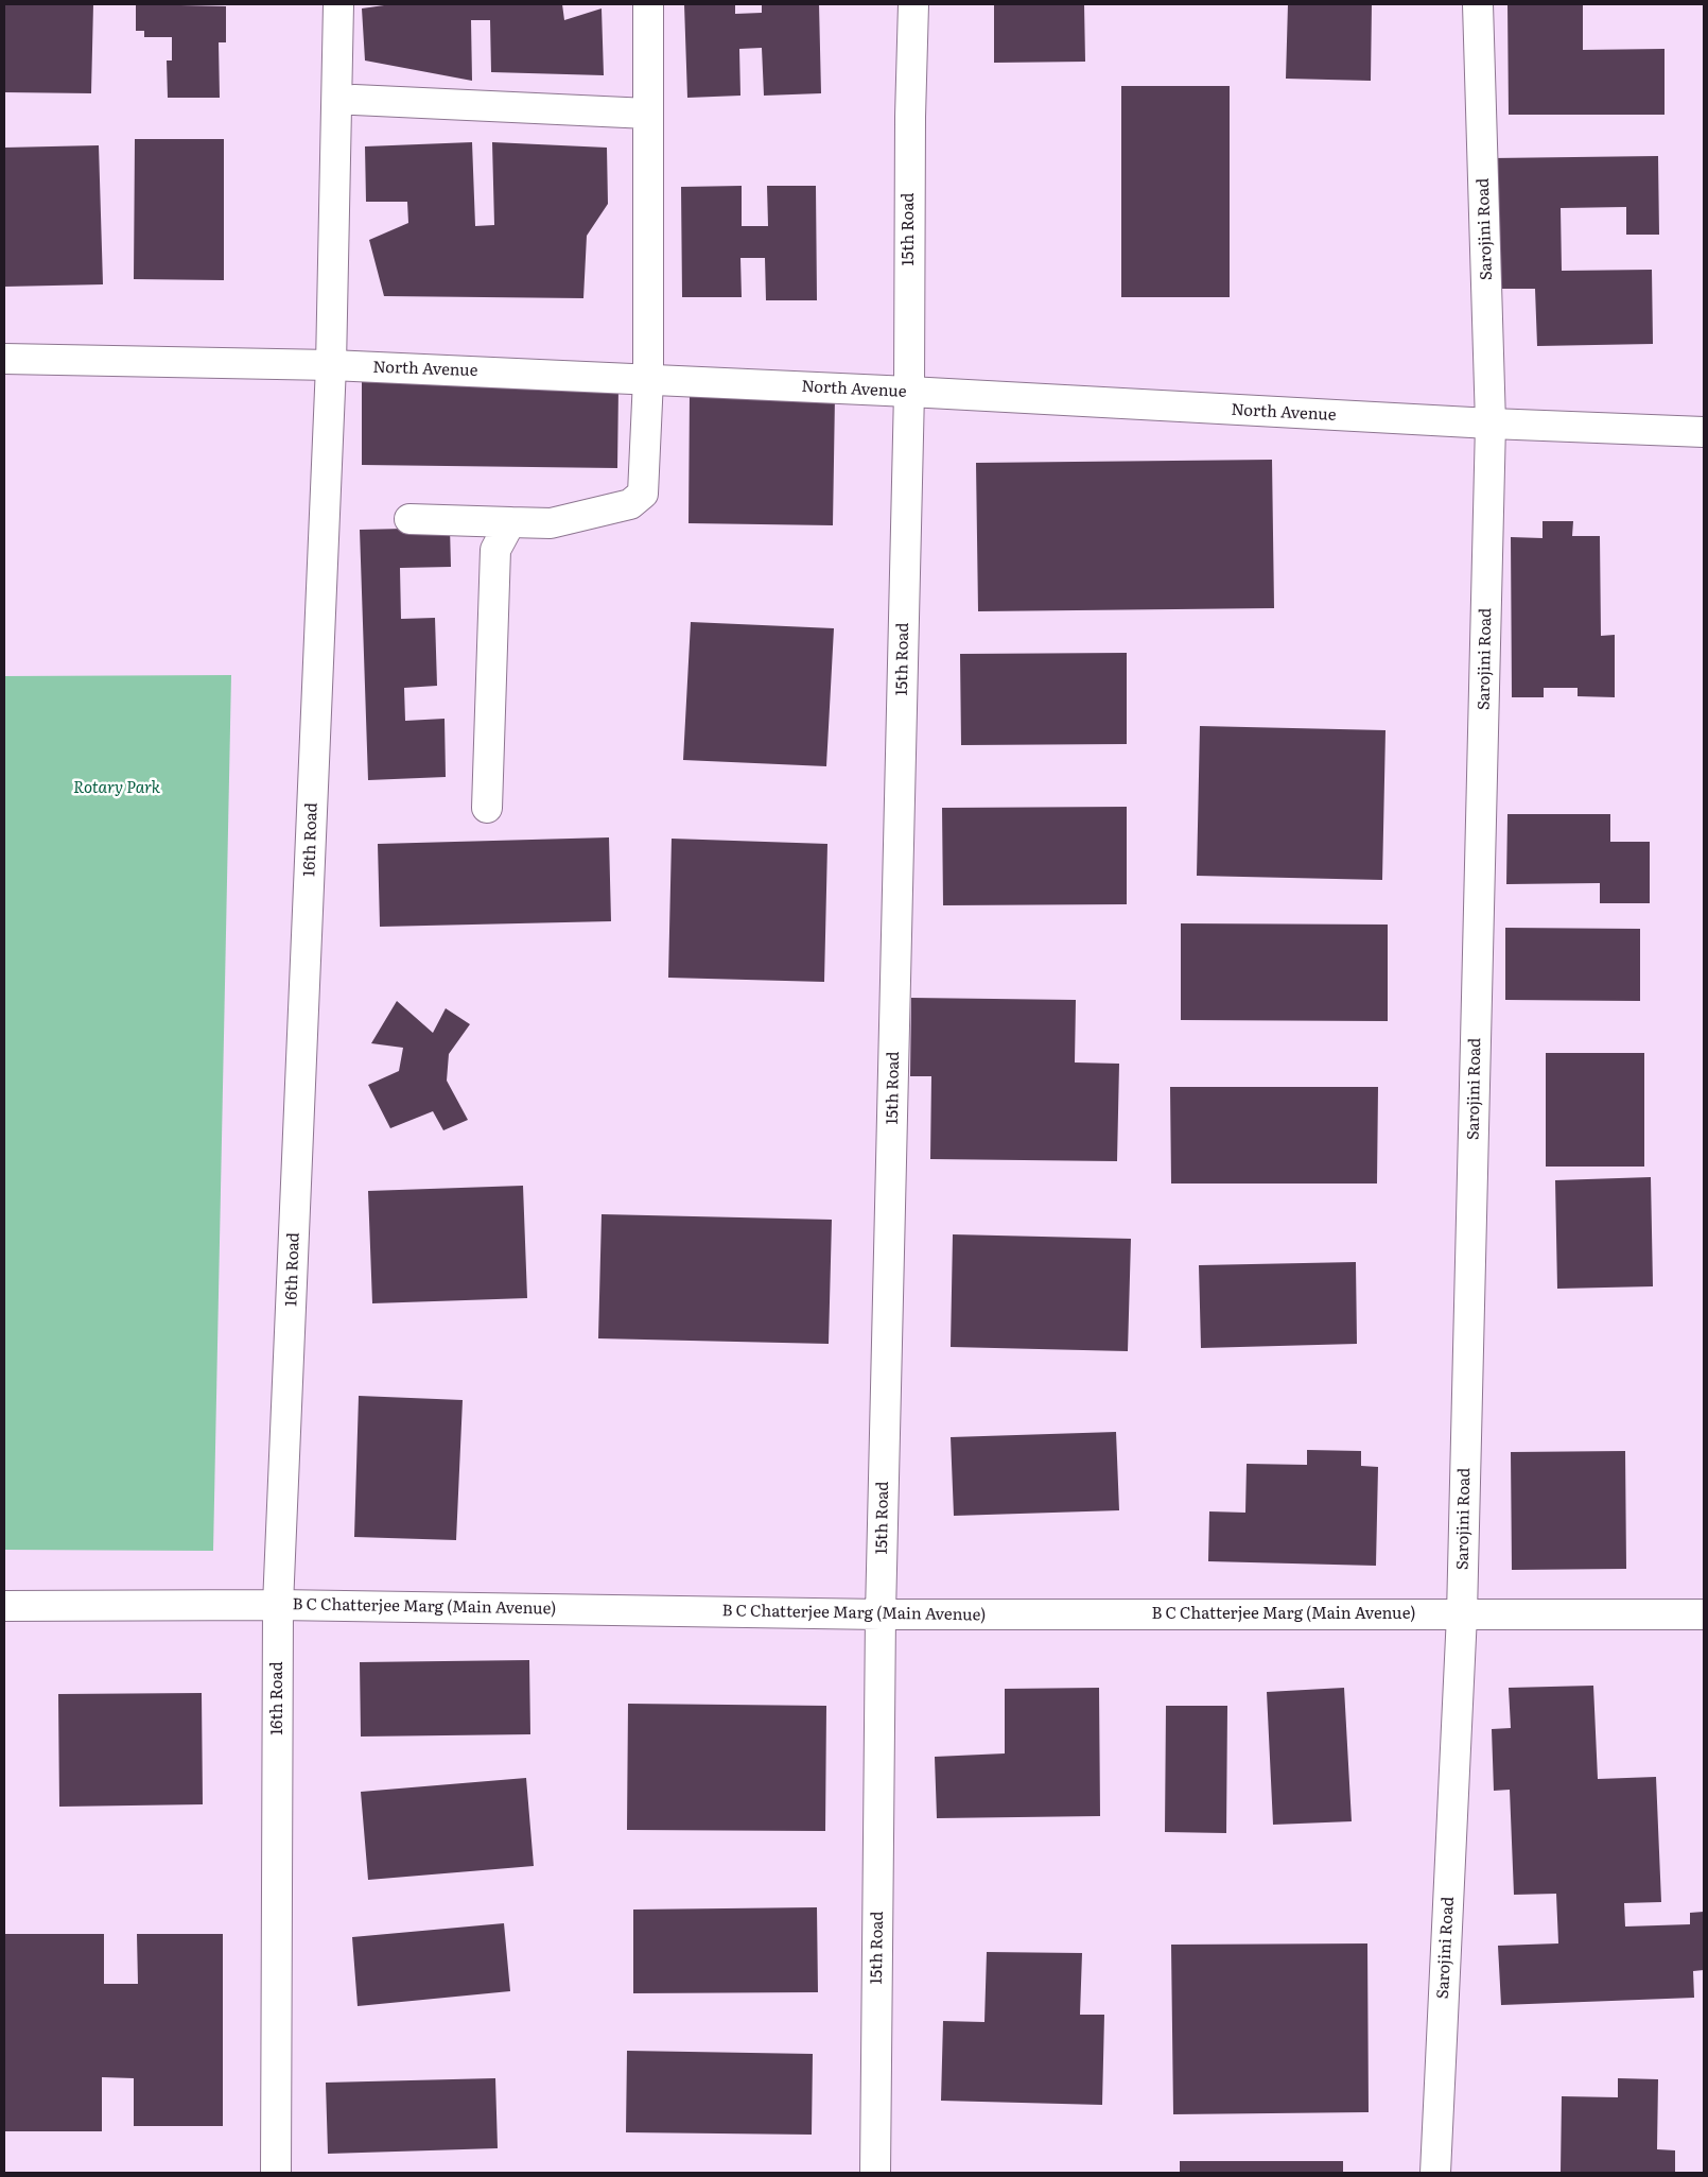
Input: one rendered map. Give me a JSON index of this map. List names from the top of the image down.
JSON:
{
  "streets": {
    "street": [
      "15th Road",
      "Sarojini Road",
      "North Avenue",
      "16th Road",
      "B C Chatterjee Marg (Main Avenue)"
    ]
  },
  "crossings": [
    ["15th Road", "North Avenue"],
    ["15th Road", "B C Chatterjee Marg (Main Avenue)"],
    ["Sarojini Road", "North Avenue"],
    ["Sarojini Road", "B C Chatterjee Marg (Main Avenue)"],
    ["North Avenue", "16th Road"],
    ["16th Road", "B C Chatterjee Marg (Main Avenue)"]
  ],
  "parks": ["Rotary Park"]
}
